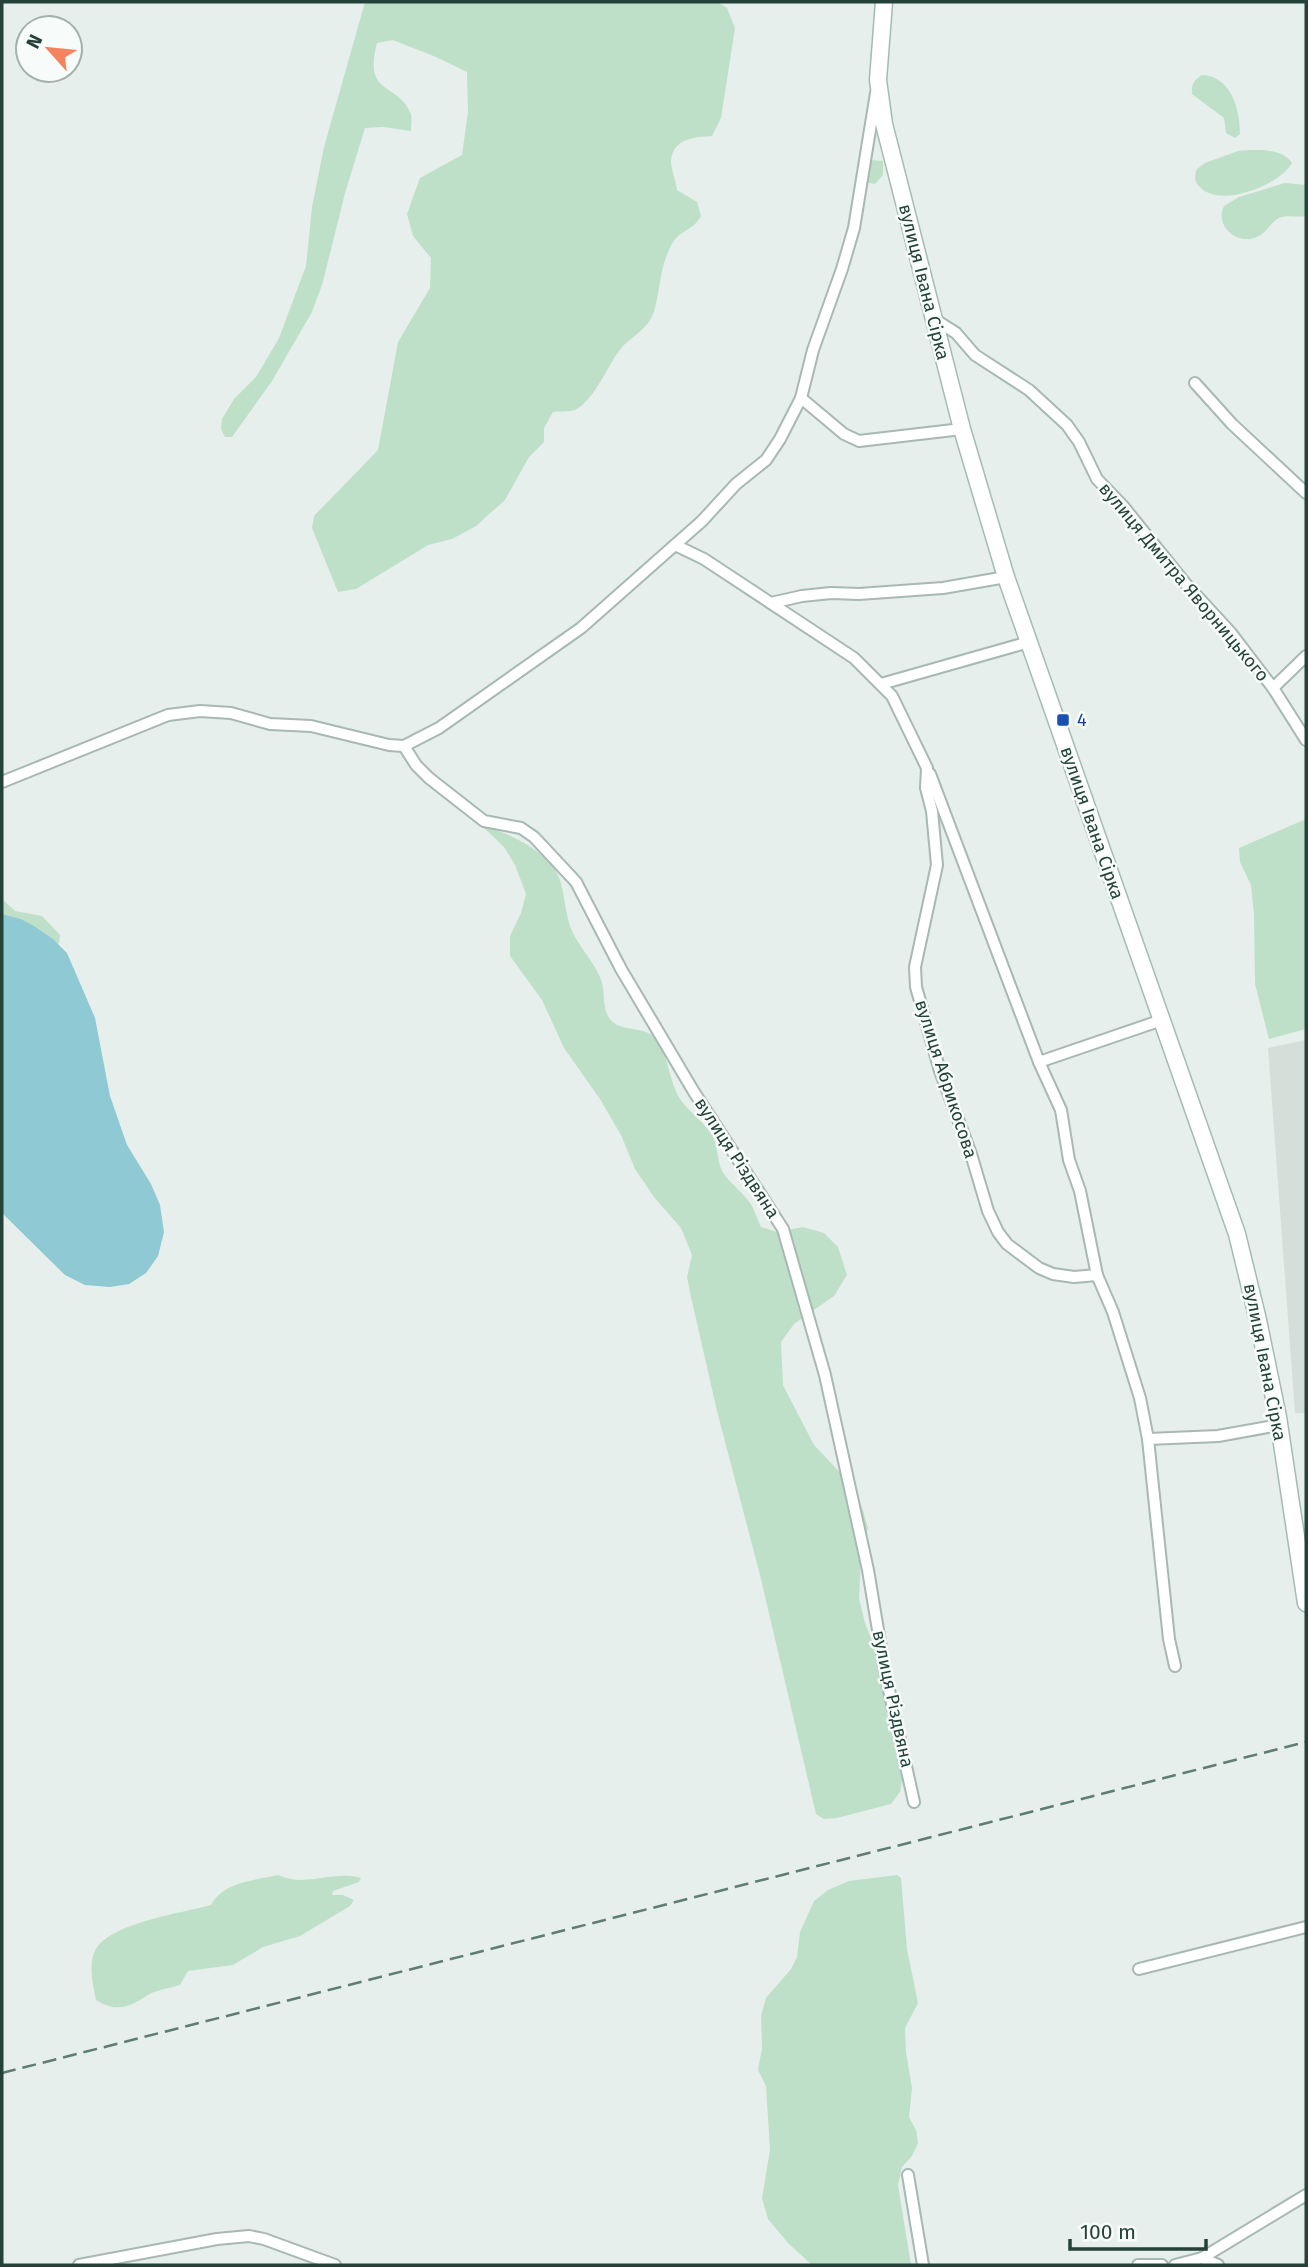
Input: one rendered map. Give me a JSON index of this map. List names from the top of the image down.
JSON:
{
  "streets": {
    "street": [
      "вулиця Івана Сірка",
      "вулиця Дмитра Яворницького",
      "вулиця Абрикосова",
      "вулиця Різдвяна"
    ]
  },
  "crossings": [
    ["вулиця Івана Сірка", "вулиця Дмитра Яворницького"]
  ],
  "places": {
    "transit": ["4"]
  },
  "scale_bar": "100 m",
  "north": "top left"
}
